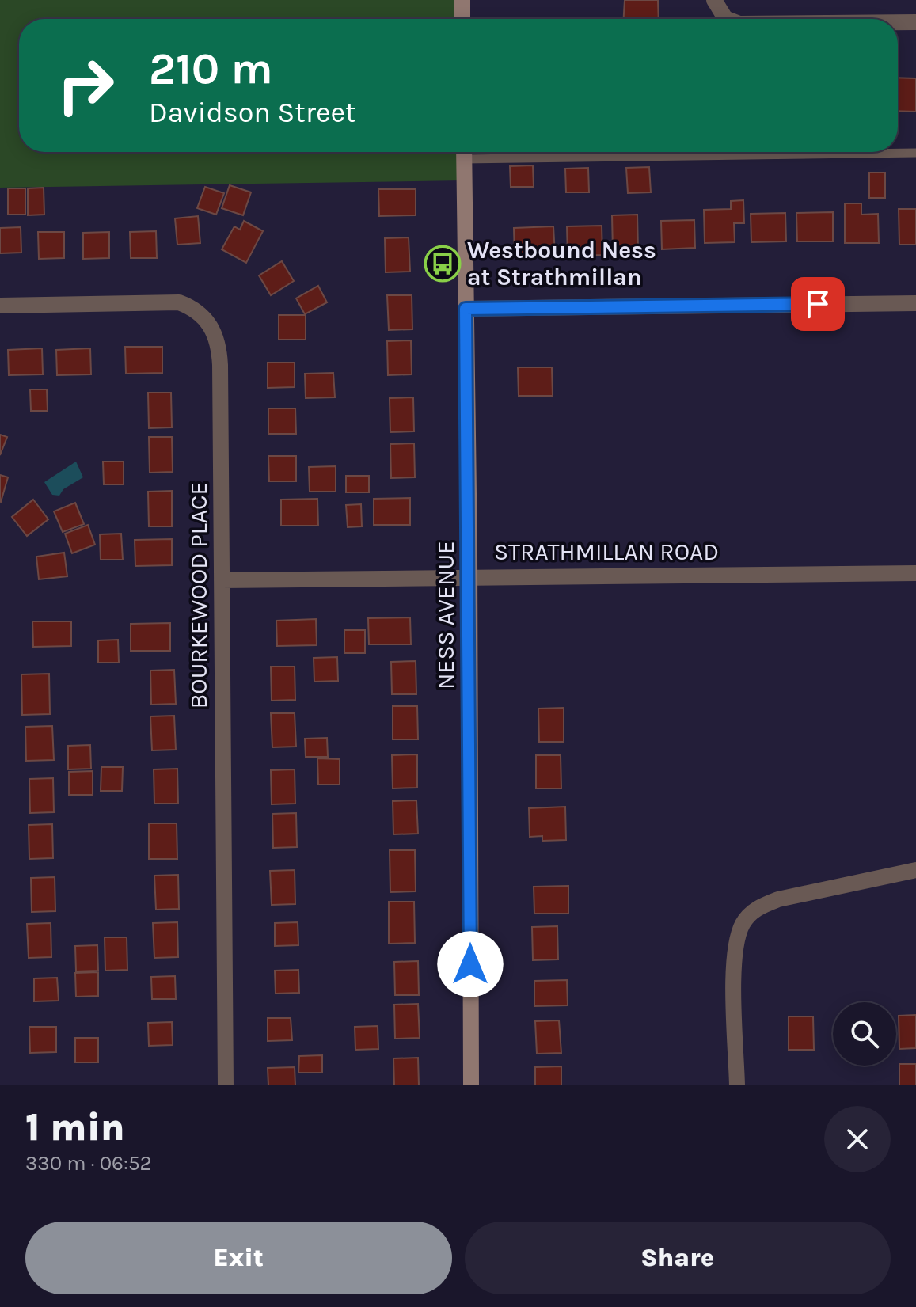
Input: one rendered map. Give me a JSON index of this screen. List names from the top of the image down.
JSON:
{
  "streets": {
    "main road": ["NESS AVENUE"],
    "street": ["STRATHMILLAN ROAD", "BOURKEWOOD PLACE"]
  },
  "crossings": [
    ["STRATHMILLAN ROAD", "BOURKEWOOD PLACE"],
    ["STRATHMILLAN ROAD", "NESS AVENUE"]
  ],
  "places": {
    "bus stop": ["Westbound Ness at Strathmillan"]
  },
  "page": {
    "turn": ["210 m", "Davidson Street"],
    "heading": ["1 min", "330 m · 06:52"],
    "buttons": ["Exit", "Share"]
  }
}
